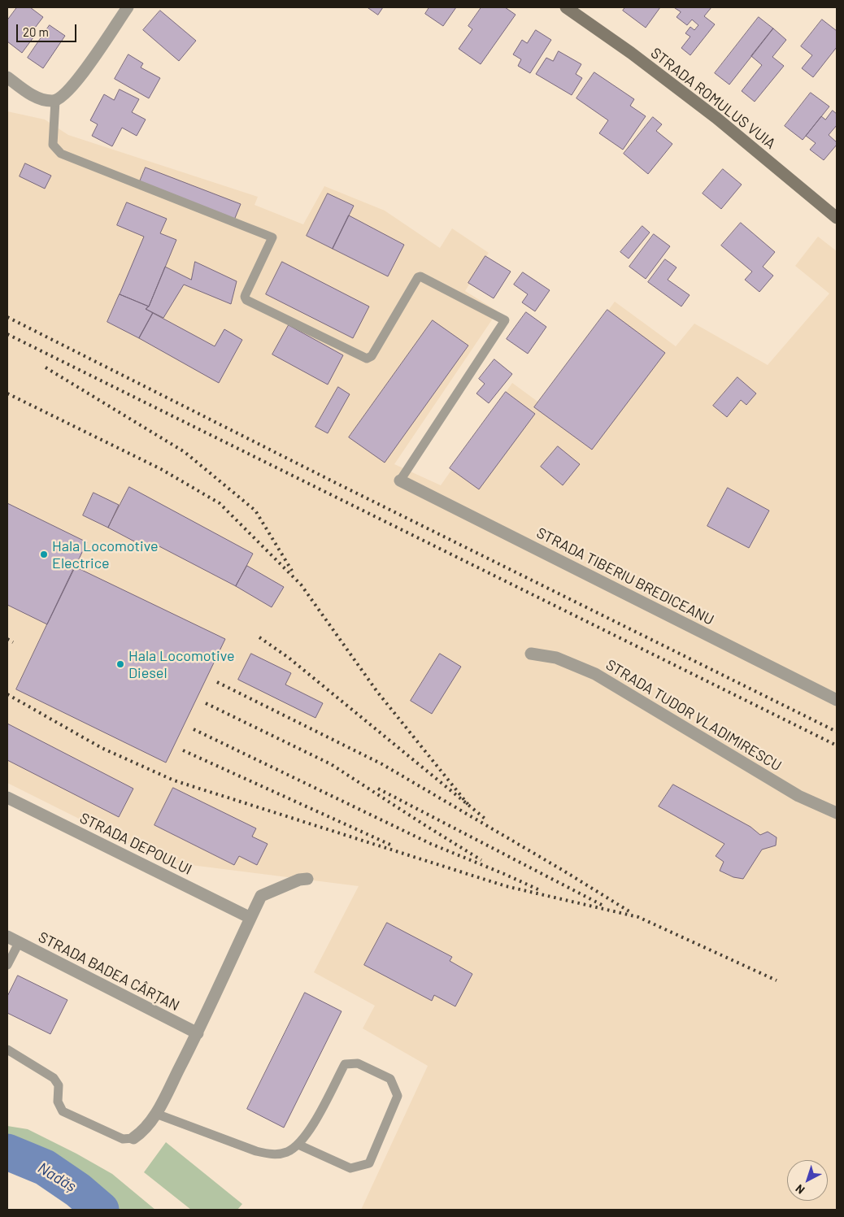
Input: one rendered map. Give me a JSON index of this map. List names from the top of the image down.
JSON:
{
  "streets": {
    "street": [
      "STRADA ROMULUS VUIA",
      "STRADA TIBERIU BREDICEANU",
      "STRADA TUDOR VLADIMIRESCU",
      "STRADA DEPOULUI",
      "STRADA BADEA CÂRȚAN"
    ]
  },
  "water": ["Nadăș"],
  "places": ["Hala Locomotive Electrice", "Hala Locomotive Diesel"],
  "scale_bar": "20 m",
  "north": "bottom left"
}
